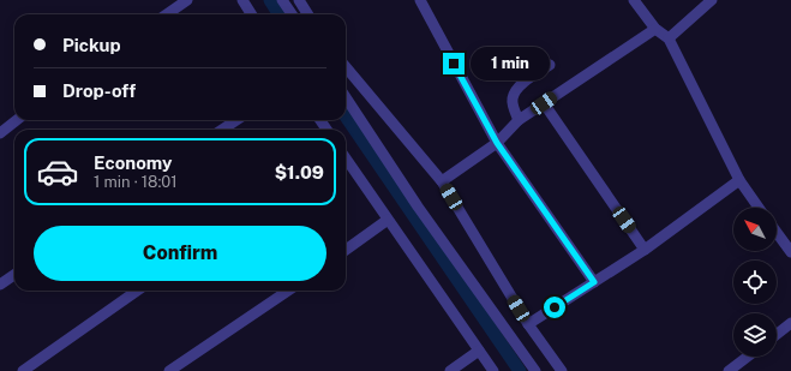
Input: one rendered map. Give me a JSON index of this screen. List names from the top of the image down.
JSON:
{
  "north": "top left",
  "page": {
    "banner": ["Pickup", "Drop-off"],
    "bubble": "1 min",
    "list": [
      {
        "name": "Economy",
        "note": "1 min · 18:01",
        "value": "$1.09"
      }
    ],
    "buttons": "Confirm"
  }
}
